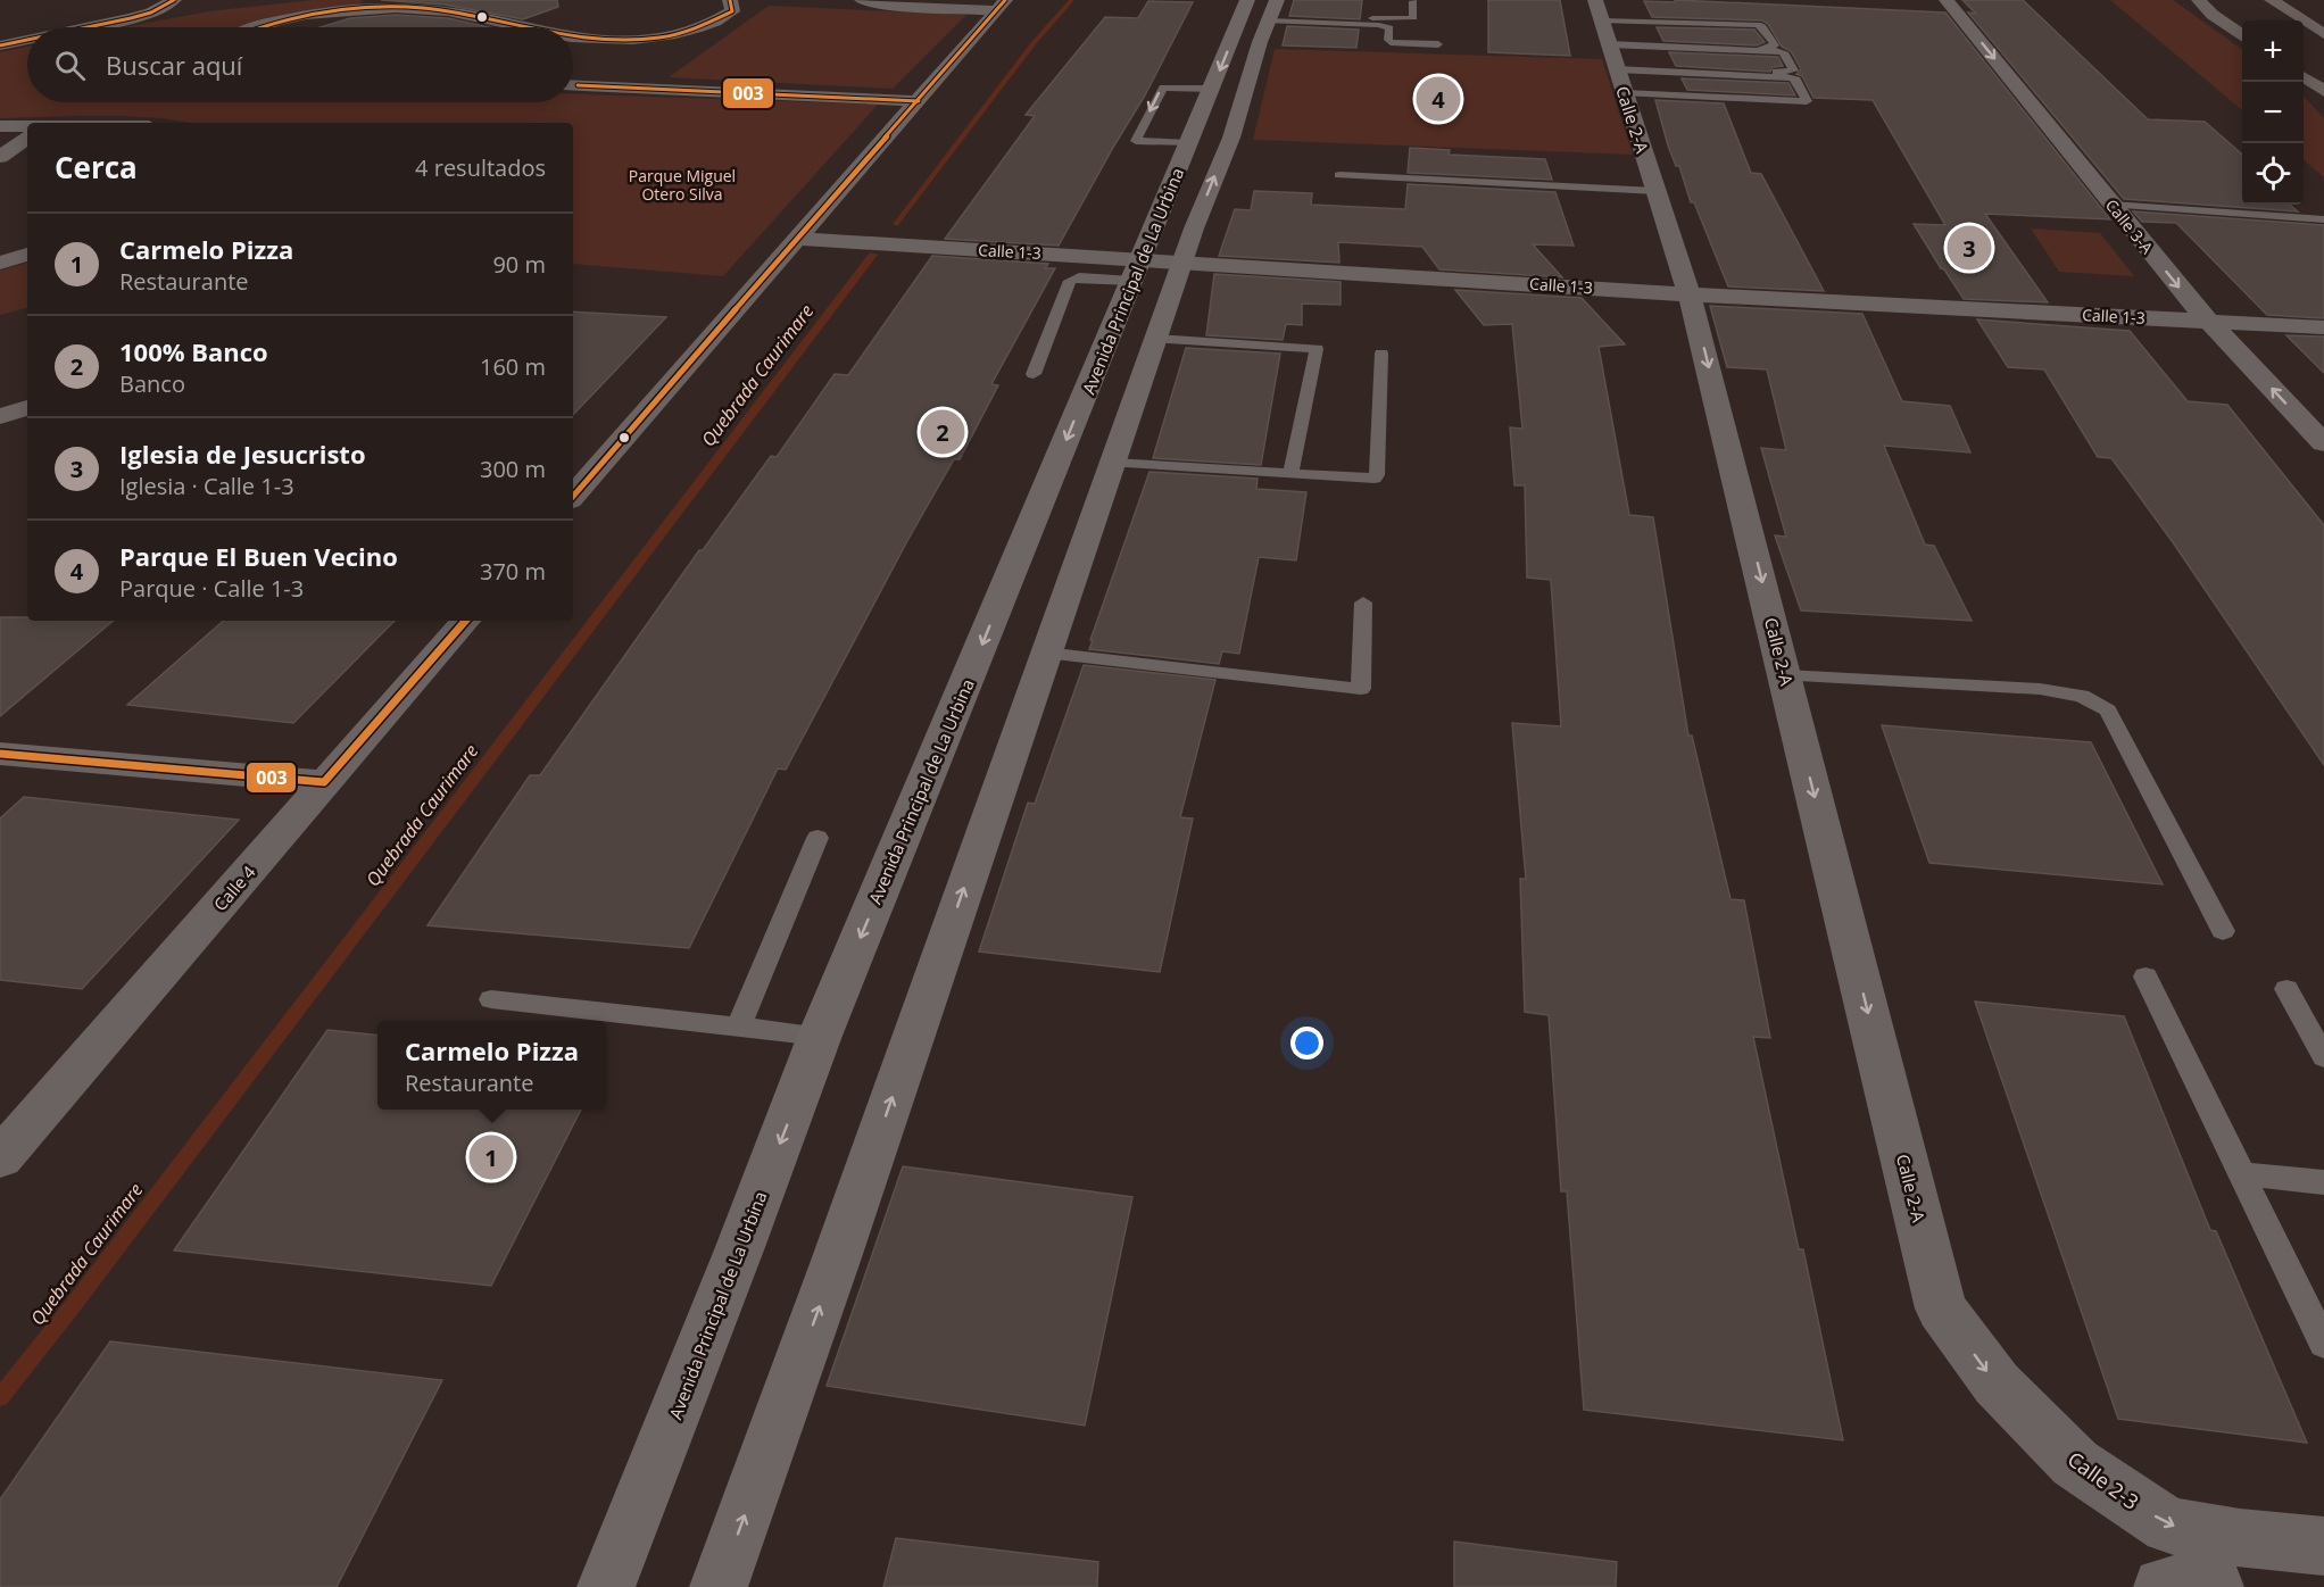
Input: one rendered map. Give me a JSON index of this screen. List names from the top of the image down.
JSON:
{
  "streets": {
    "main road": ["Avenida Principal de La Urbina"],
    "street": [
      "Calle 2-A",
      "Calle 3-A",
      "Calle 1-3",
      "Calle 4",
      "Calle 2-3"
    ]
  },
  "crossings": [
    ["Calle 2-A", "Calle 1-3"],
    ["Calle 2-A", "Calle 2-3"],
    ["Calle 3-A", "Calle 1-3"],
    ["Calle 1-3", "Avenida Principal de La Urbina"]
  ],
  "one_way": ["Calle 2-A", "Calle 2-3"],
  "water": ["Quebrada Caurimare"],
  "parks": ["Parque Miguel Otero Silva"],
  "lines": ["transit line 003"],
  "page": {
    "map_buttons": ["+", "−"],
    "search": "Buscar aquí",
    "pins": [
      "4",
      "3",
      "2",
      "1"
    ],
    "heading": ["Cerca", "4 resultados"],
    "list": [
      {
        "mark": "1",
        "name": "Carmelo Pizza",
        "note": "Restaurante",
        "value": "90 m"
      },
      {
        "mark": "2",
        "name": "100% Banco",
        "note": "Banco",
        "value": "160 m"
      },
      {
        "mark": "3",
        "name": "Iglesia de Jesucristo",
        "note": "Iglesia · Calle 1-3",
        "value": "300 m"
      },
      {
        "mark": "4",
        "name": "Parque El Buen Vecino",
        "note": "Parque · Calle 1-3",
        "value": "370 m"
      }
    ],
    "popup": ["Carmelo Pizza", "Restaurante"]
  }
}
